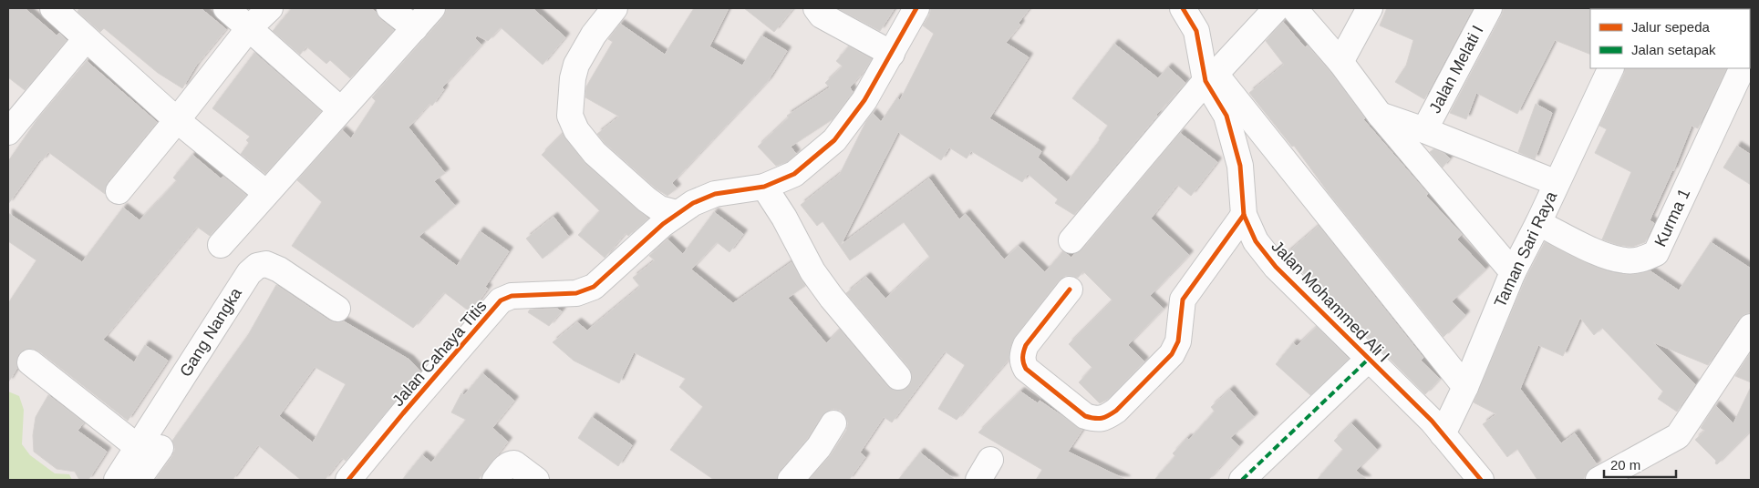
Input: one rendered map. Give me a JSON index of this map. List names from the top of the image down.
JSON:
{
  "streets": {
    "street": [
      "Jalan Melati I",
      "Kurma 1",
      "Taman Sari Raya",
      "Jalan Mohammed Ali I",
      "Gang Nangka",
      "Jalan Cahaya Titis"
    ]
  },
  "crossings": [
    ["Kurma 1", "Taman Sari Raya"],
    ["Taman Sari Raya", "Jalan Mohammed Ali I"]
  ],
  "legend": ["Jalur sepeda", "Jalan setapak"],
  "scale_bar": "20 m"
}
